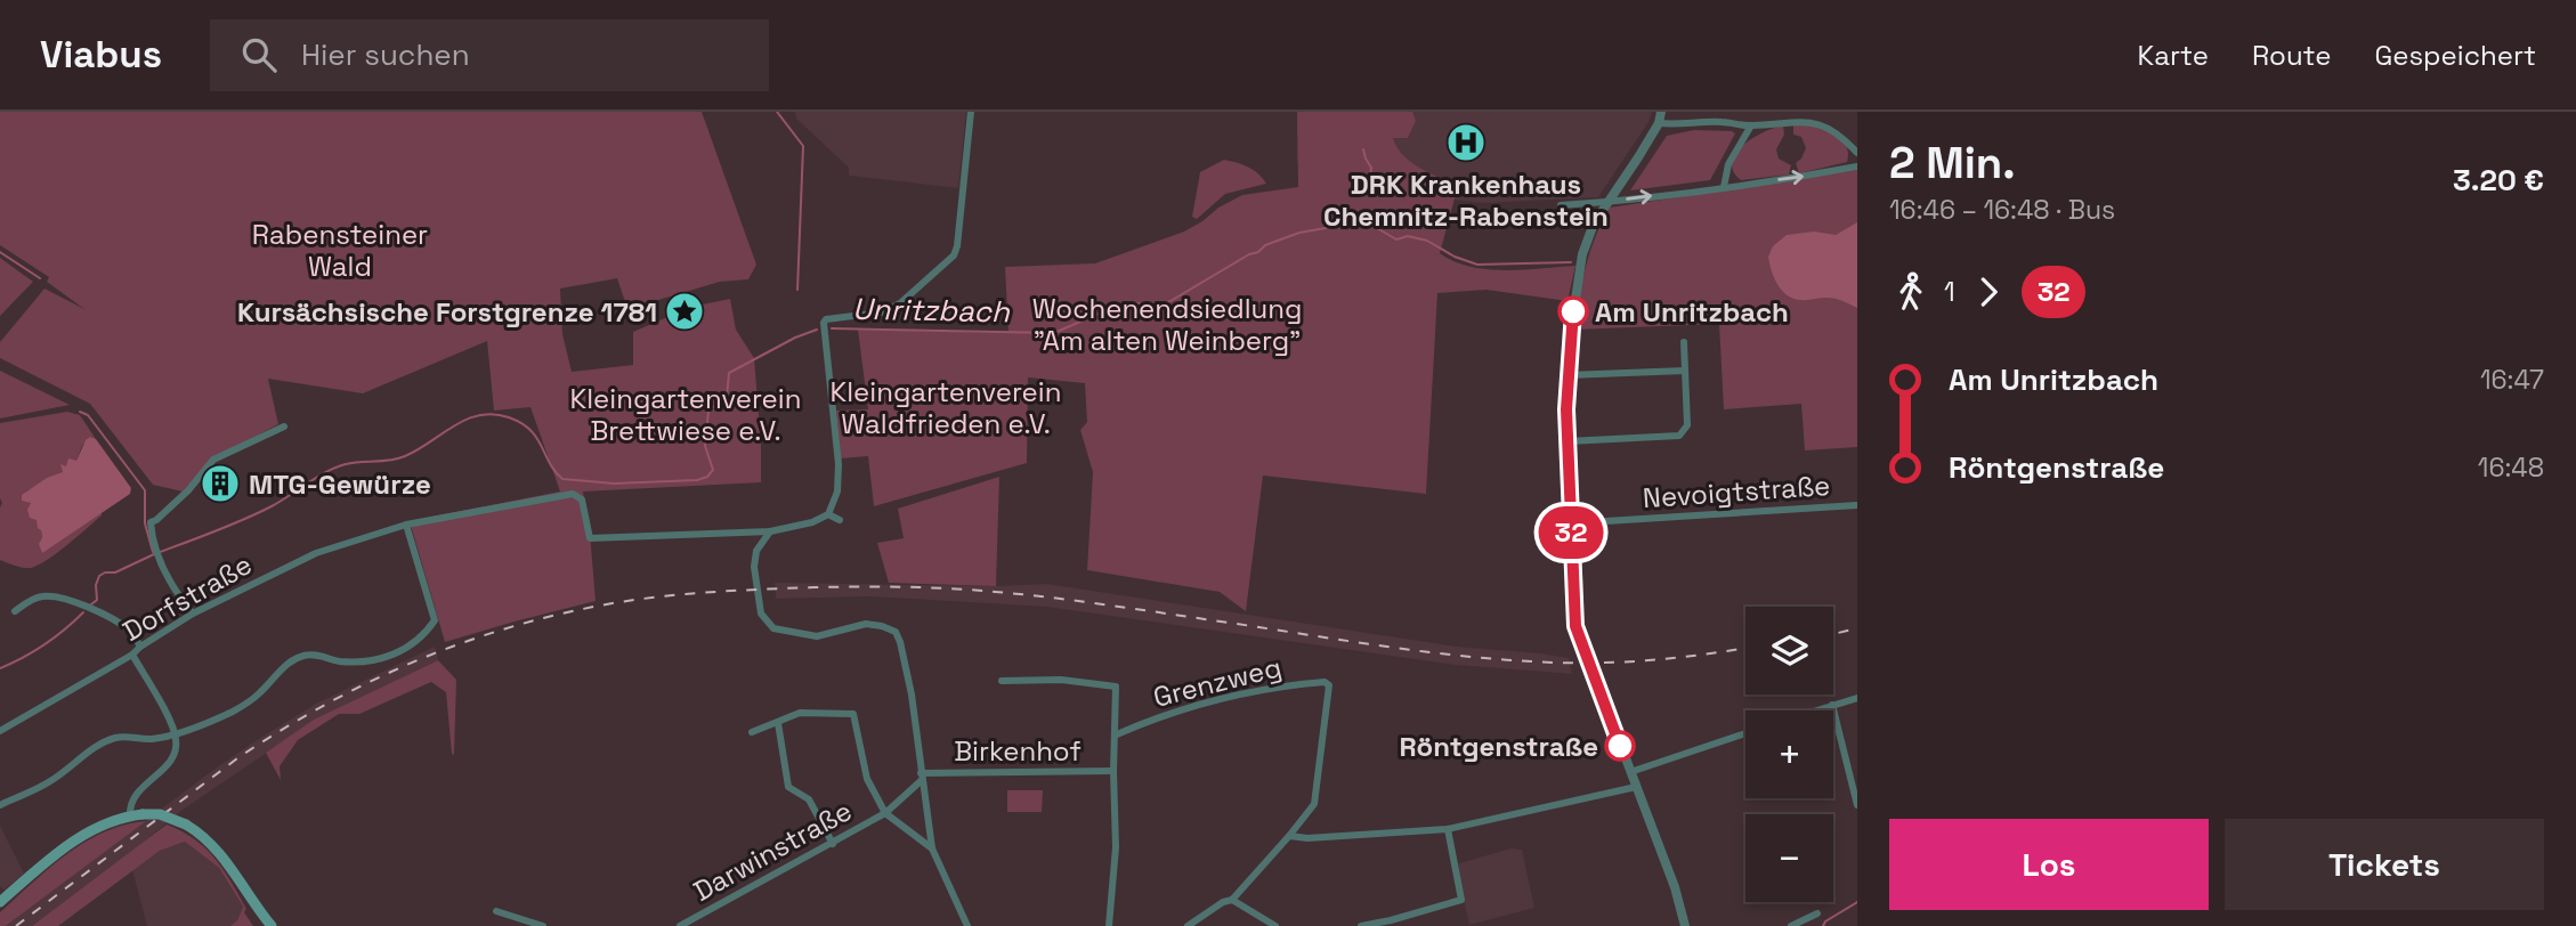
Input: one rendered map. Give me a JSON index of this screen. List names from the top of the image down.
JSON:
{
  "streets": {
    "street": [
      "Nevoigtstraße",
      "Dorfstraße",
      "Grenzweg",
      "Birkenhof",
      "Darwinstraße"
    ]
  },
  "crossings": [
    ["Grenzweg", "Birkenhof"],
    ["Birkenhof", "Darwinstraße"]
  ],
  "water": ["Unritzbach"],
  "parks": [
    "Rabensteiner Wald",
    "Wochenendsiedlung \"Am alten Weinberg\"",
    "Kleingartenverein Waldfrieden e.V.",
    "Kleingartenverein Brettwiese e.V."
  ],
  "places": {
    "hospital": ["DRK Krankenhaus Chemnitz-Rabenstein"],
    "place": ["Kursächsische Forstgrenze 1781"],
    "other": ["Am Unritzbach", "Röntgenstraße"],
    "building": ["MTG-Gewürze"]
  },
  "lines": ["bus line 32"],
  "page": {
    "header": "Viabus",
    "search": "Hier suchen",
    "nav": ["Karte", "Route", "Gespeichert"],
    "on_map": "32",
    "heading": ["2 Min.", "16:46 – 16:48 · Bus", "3.20 €"],
    "legs": ["1", "32"],
    "list": [
      {
        "name": "Am Unritzbach",
        "value": "16:47"
      },
      {
        "name": "Röntgenstraße",
        "value": "16:48"
      }
    ],
    "map_buttons": ["+", "−"],
    "buttons": ["Los", "Tickets"]
  }
}
